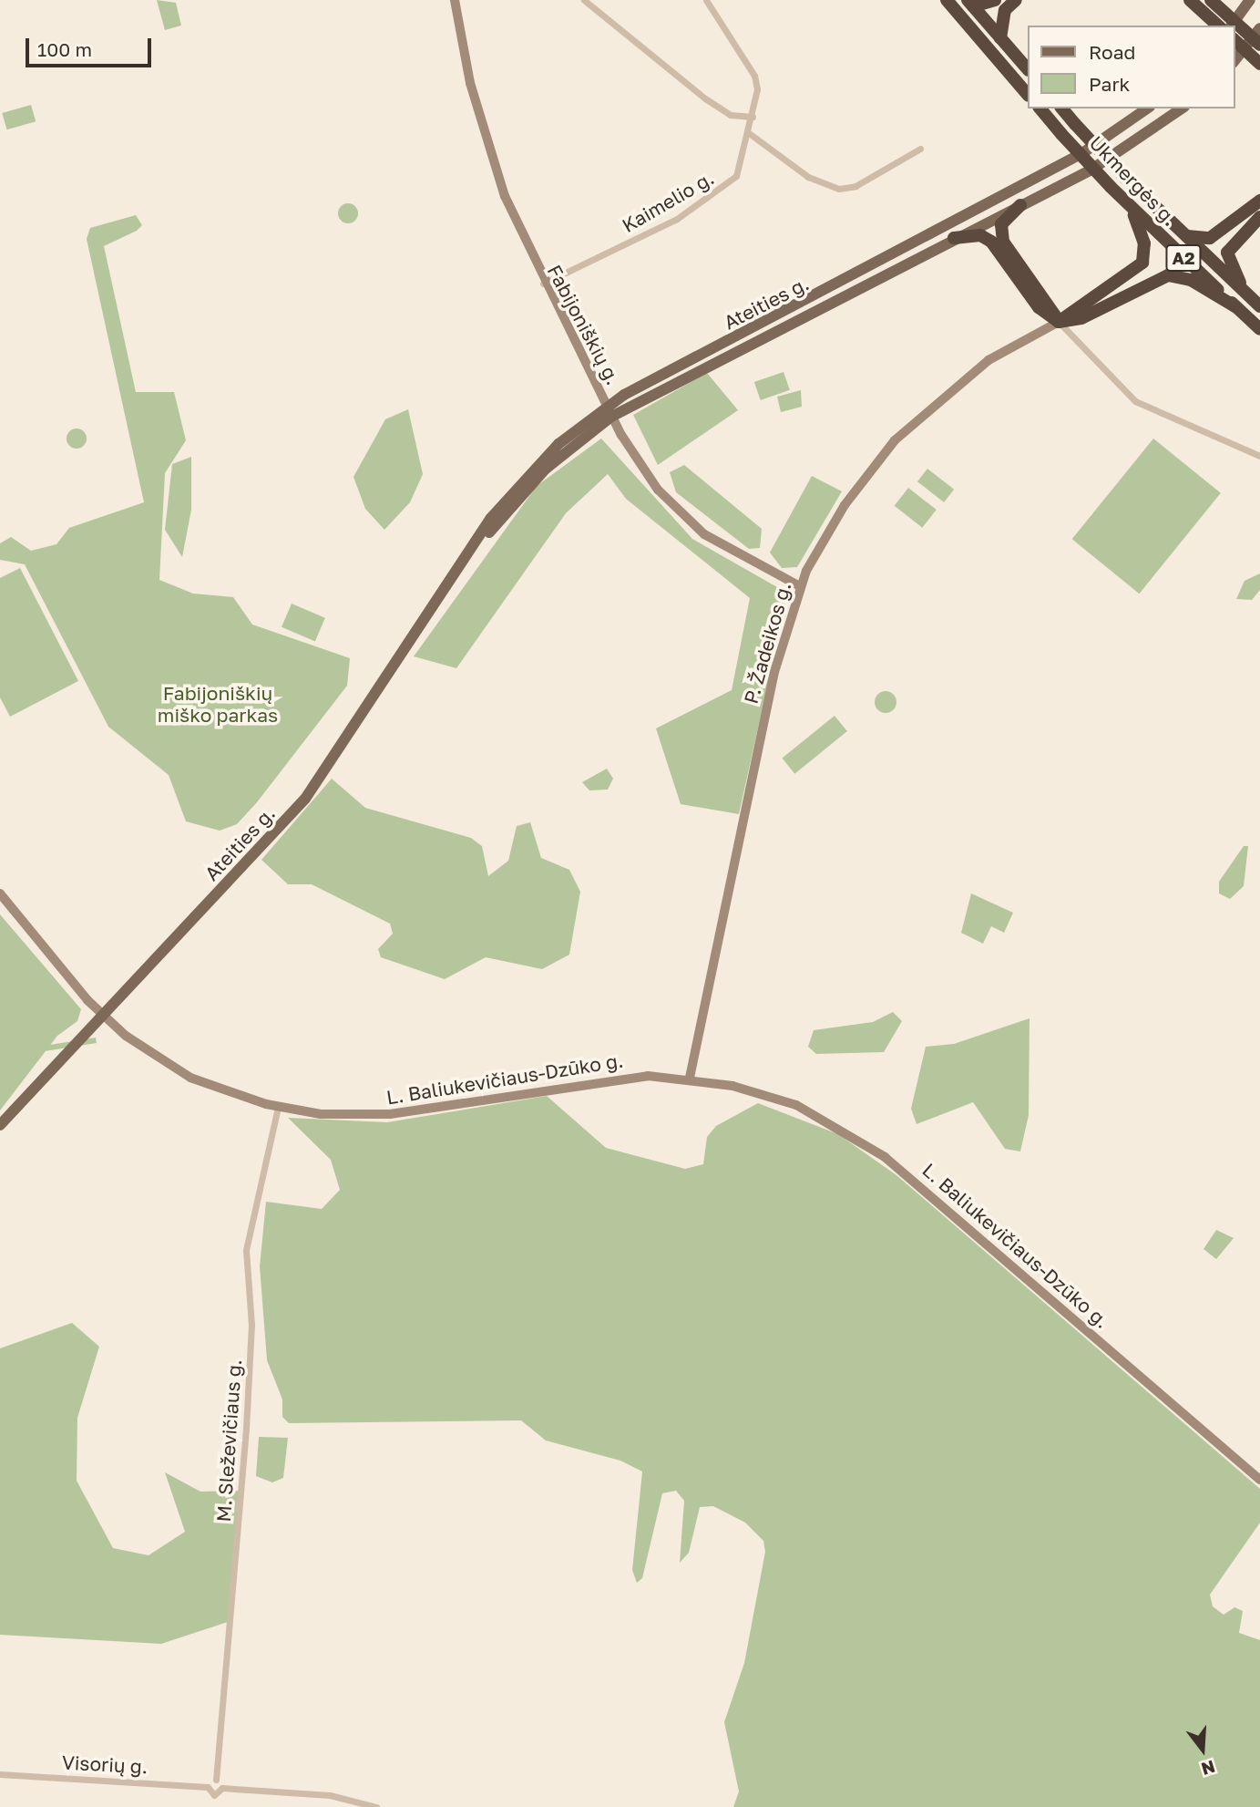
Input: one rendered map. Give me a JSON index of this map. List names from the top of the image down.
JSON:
{
  "streets": {
    "highway": ["Ukmergės g.", "A2"],
    "main road": ["Ateities g."],
    "street": [
      "Kaimelio g.",
      "Fabijoniškių g.",
      "P. Žadeikos g.",
      "L. Baliukevičiaus-Dzūko g.",
      "M. Sleževičiaus g.",
      "Visorių g."
    ]
  },
  "crossings": [
    ["Kaimelio g.", "Fabijoniškių g."],
    ["Ateities g.", "Fabijoniškių g."],
    ["Ateities g.", "L. Baliukevičiaus-Dzūko g."],
    ["Fabijoniškių g.", "P. Žadeikos g."],
    ["P. Žadeikos g.", "L. Baliukevičiaus-Dzūko g."],
    ["L. Baliukevičiaus-Dzūko g.", "M. Sleževičiaus g."]
  ],
  "parks": ["Fabijoniškių miško parkas"],
  "legend": ["Road", "Park"],
  "scale_bar": "100 m",
  "north": "bottom"
}
